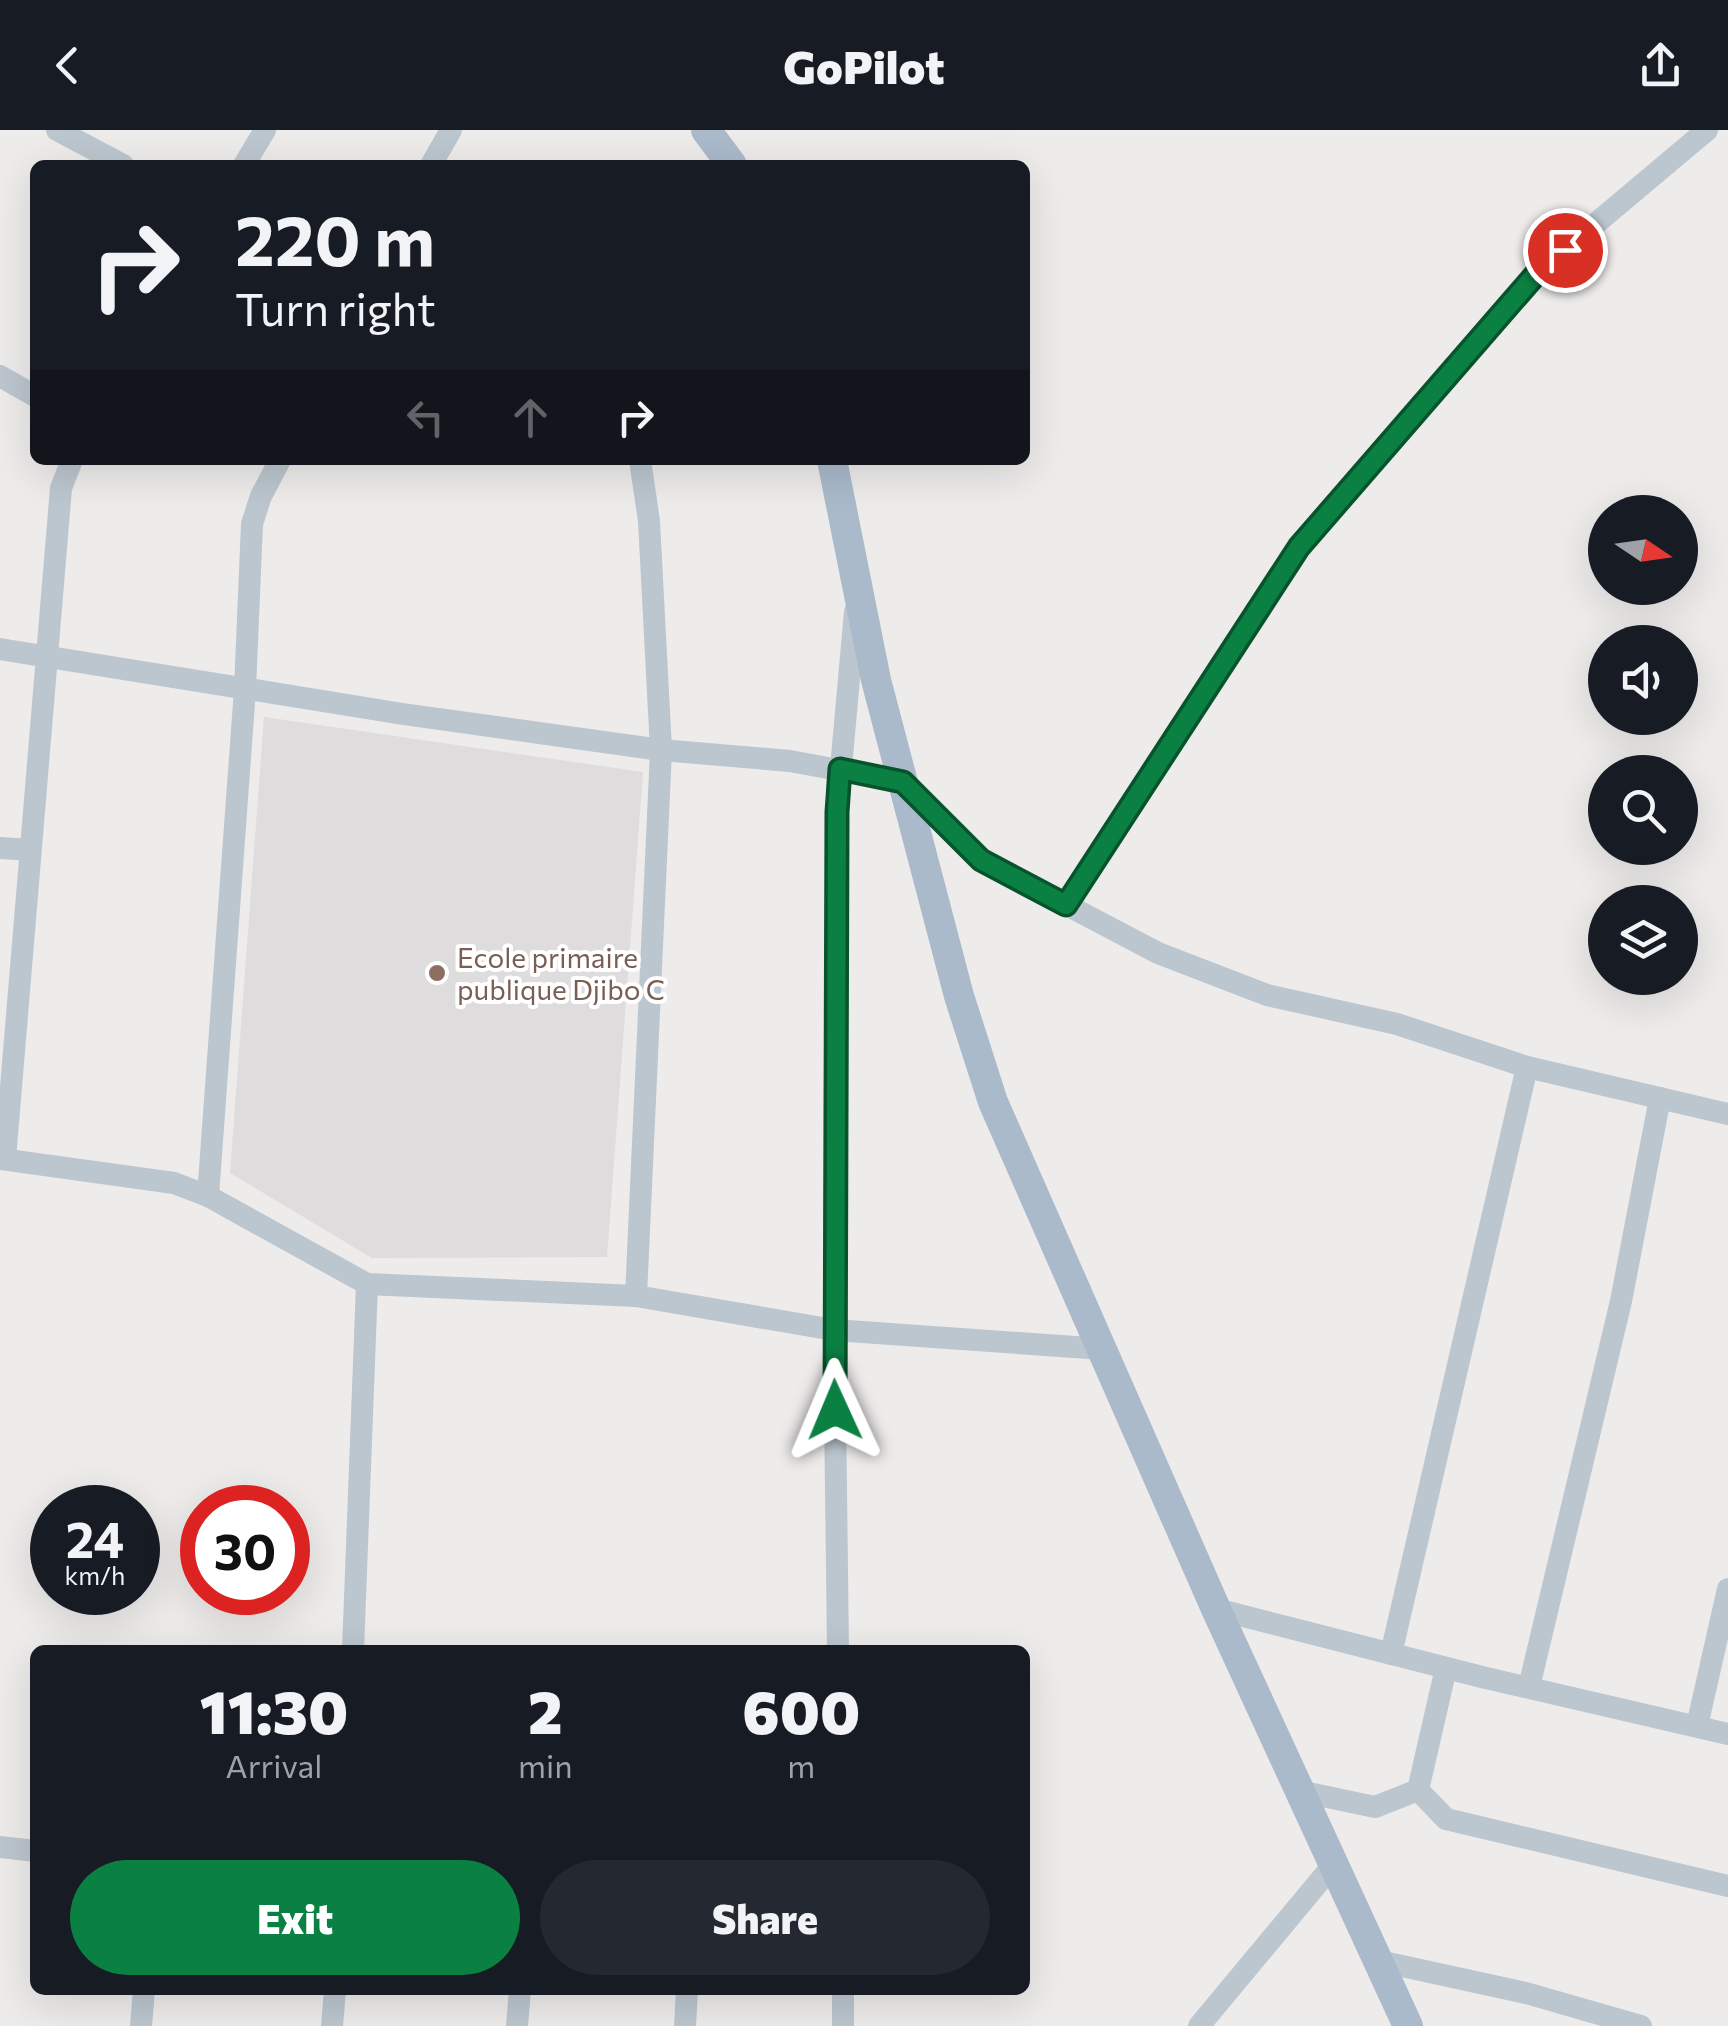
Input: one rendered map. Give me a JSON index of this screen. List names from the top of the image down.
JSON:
{
  "places": ["Ecole primaire publique Djibo C"],
  "north": "right",
  "page": {
    "header": "GoPilot",
    "turn": ["220 m", "Turn right"],
    "speed": "24 km/h",
    "limit": "30",
    "eta": [
      "11:30",
      "Arrival",
      "2",
      "min",
      "600",
      "m"
    ],
    "buttons": ["Exit", "Share"]
  }
}
